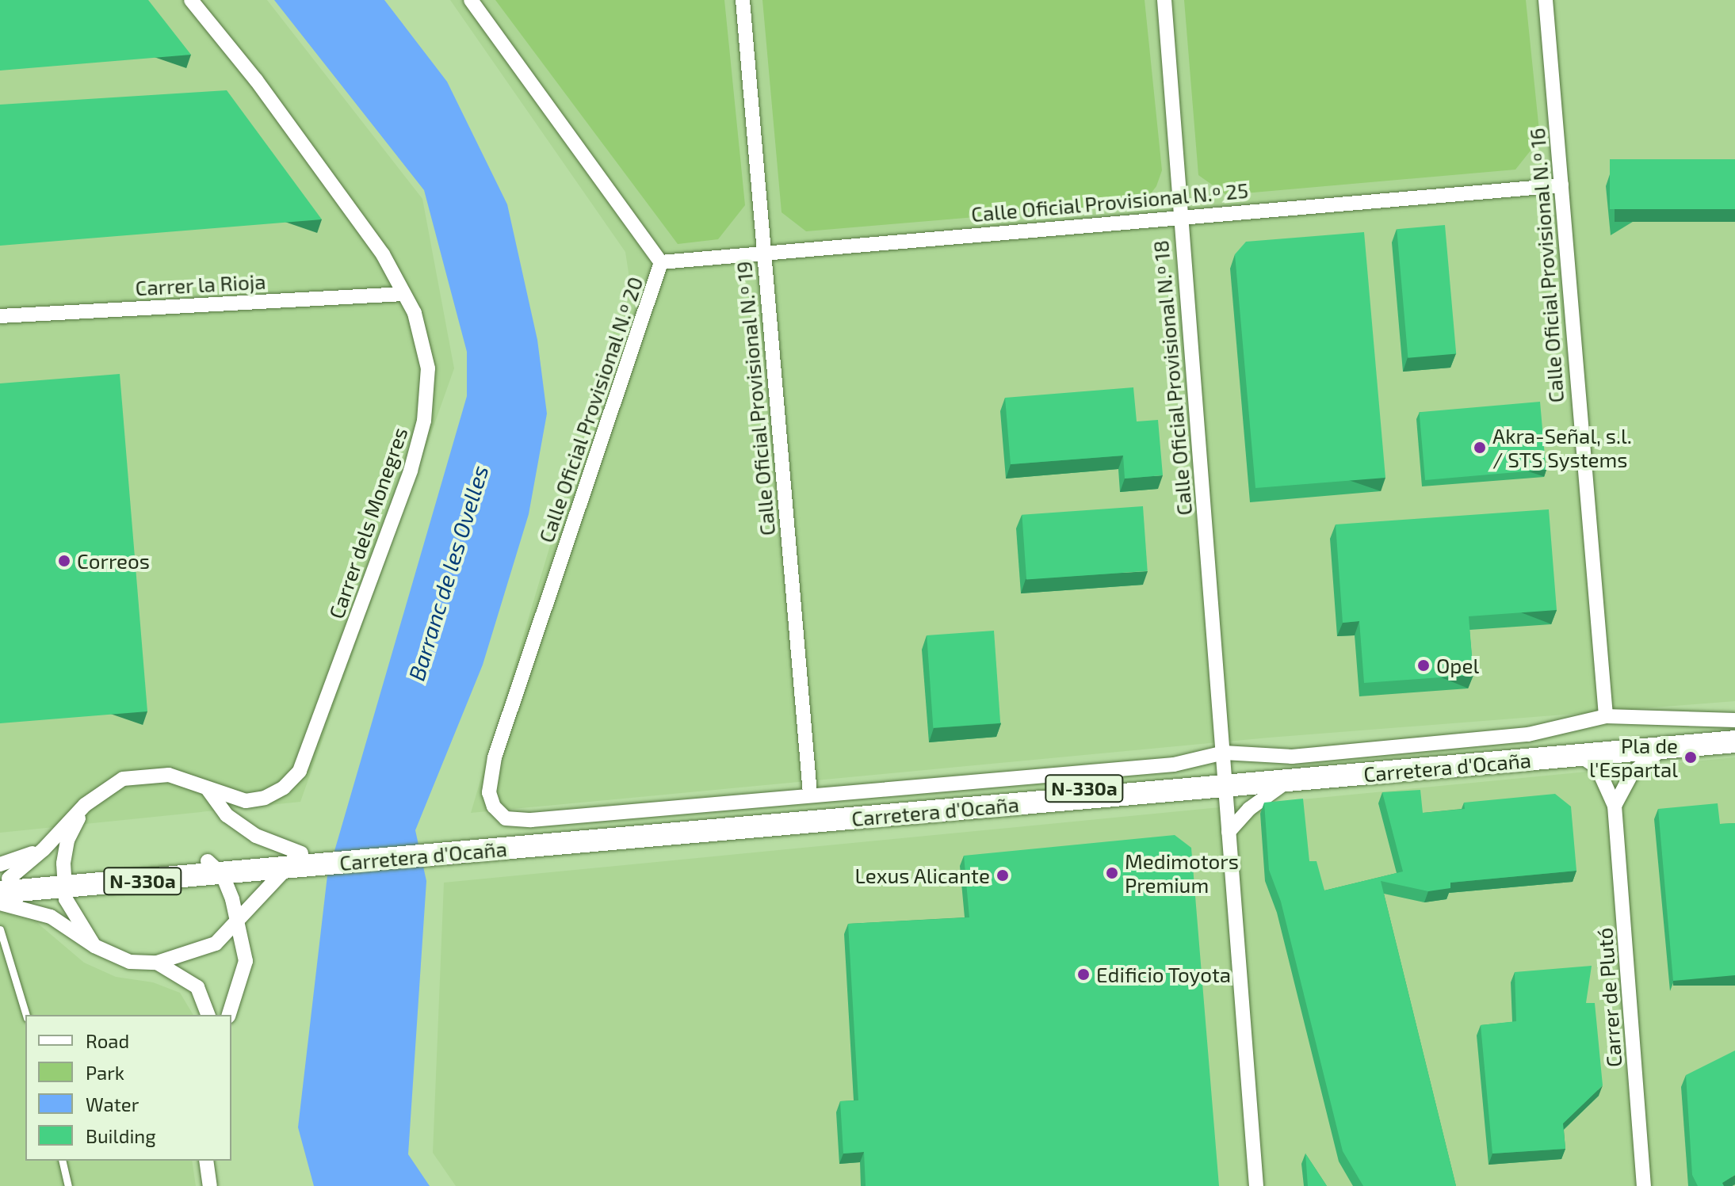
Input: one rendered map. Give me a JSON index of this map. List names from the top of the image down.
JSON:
{
  "streets": {
    "main road": ["Carretera d'Ocaña", "N-330a"],
    "street": [
      "Calle Oficial Provisional N.º 25",
      "Calle Oficial Provisional N.º 16",
      "Carrer la Rioja",
      "Calle Oficial Provisional N.º 18",
      "Calle Oficial Provisional N.º 19",
      "Calle Oficial Provisional N.º 20",
      "Carrer dels Monegres",
      "Carrer de Plutó"
    ]
  },
  "crossings": [
    ["Calle Oficial Provisional N.º 25", "Calle Oficial Provisional N.º 16"],
    ["Calle Oficial Provisional N.º 25", "Calle Oficial Provisional N.º 18"],
    ["Calle Oficial Provisional N.º 25", "Calle Oficial Provisional N.º 19"],
    ["Calle Oficial Provisional N.º 25", "Calle Oficial Provisional N.º 20"],
    ["Calle Oficial Provisional N.º 16", "Carretera d'Ocaña"],
    ["Carrer la Rioja", "Carrer dels Monegres"],
    ["Calle Oficial Provisional N.º 18", "Carretera d'Ocaña"],
    ["Calle Oficial Provisional N.º 19", "Carretera d'Ocaña"],
    ["Calle Oficial Provisional N.º 20", "Carretera d'Ocaña"],
    ["Carrer dels Monegres", "Carretera d'Ocaña"],
    ["Carretera d'Ocaña", "Carrer de Plutó"]
  ],
  "water": ["Barranc de les Ovelles"],
  "places": [
    "Akra-Señal, s.l. / STS Systems",
    "Correos",
    "Opel",
    "Pla de l'Espartal",
    "Medimotors Premium",
    "Lexus Alicante",
    "Edificio Toyota"
  ],
  "legend": [
    "Road",
    "Park",
    "Water",
    "Building"
  ]
}
